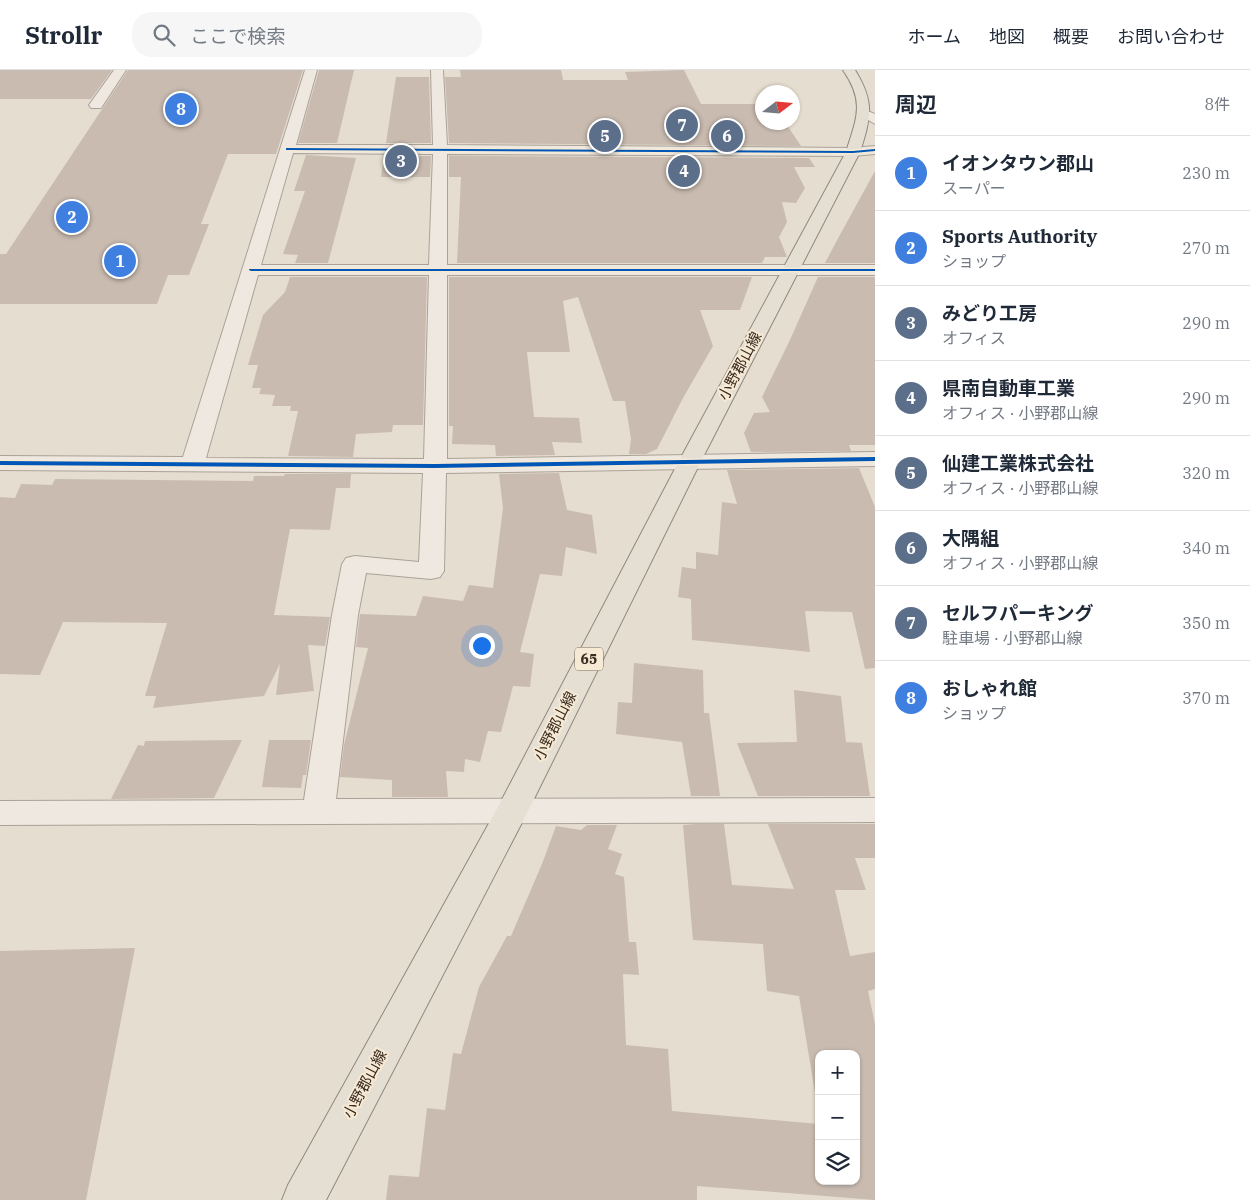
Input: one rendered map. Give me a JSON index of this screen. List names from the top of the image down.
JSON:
{
  "streets": {
    "main road": ["小野郡山線", "65"]
  },
  "north": "right",
  "page": {
    "header": "Strollr",
    "search": "ここで検索",
    "nav": [
      "ホーム",
      "地図",
      "概要",
      "お問い合わせ"
    ],
    "heading": ["周辺", "8件"],
    "pins": [
      "8",
      "7",
      "5",
      "6",
      "3",
      "4",
      "2",
      "1"
    ],
    "list": [
      {
        "mark": "1",
        "name": "イオンタウン郡山",
        "note": "スーパー",
        "value": "230 m"
      },
      {
        "mark": "2",
        "name": "Sports Authority",
        "note": "ショップ",
        "value": "270 m"
      },
      {
        "mark": "3",
        "name": "みどり工房",
        "note": "オフィス",
        "value": "290 m"
      },
      {
        "mark": "4",
        "name": "県南自動車工業",
        "note": "オフィス · 小野郡山線",
        "value": "290 m"
      },
      {
        "mark": "5",
        "name": "仙建工業株式会社",
        "note": "オフィス · 小野郡山線",
        "value": "320 m"
      },
      {
        "mark": "6",
        "name": "大隅組",
        "note": "オフィス · 小野郡山線",
        "value": "340 m"
      },
      {
        "mark": "7",
        "name": "セルフパーキング",
        "note": "駐車場 · 小野郡山線",
        "value": "350 m"
      },
      {
        "mark": "8",
        "name": "おしゃれ館",
        "note": "ショップ",
        "value": "370 m"
      }
    ],
    "map_buttons": ["+", "−"]
  }
}
